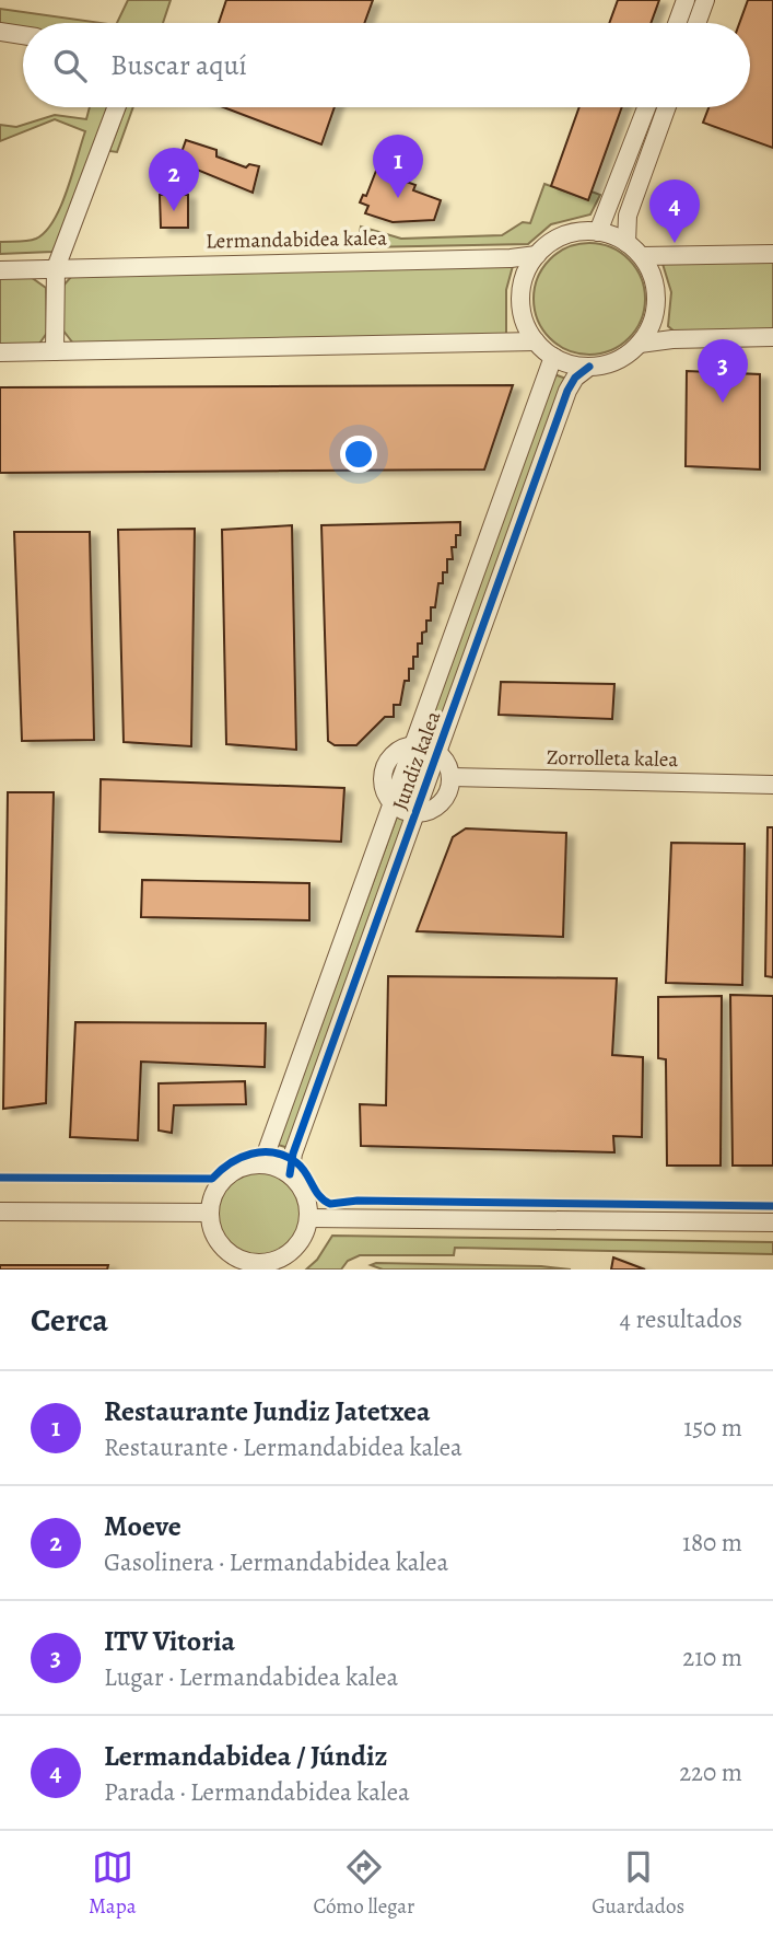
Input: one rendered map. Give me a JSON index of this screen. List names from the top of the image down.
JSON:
{
  "streets": {
    "street": ["Lermandabidea kalea", "Zorrolleta kalea", "Jundiz kalea"]
  },
  "crossings": [
    ["Lermandabidea kalea", "Jundiz kalea"],
    ["Zorrolleta kalea", "Jundiz kalea"]
  ],
  "page": {
    "search": "Buscar aquí",
    "pins": [
      "1",
      "2",
      "4",
      "3"
    ],
    "heading": ["Cerca", "4 resultados"],
    "list": [
      {
        "mark": "1",
        "name": "Restaurante Jundiz Jatetxea",
        "note": "Restaurante · Lermandabidea kalea",
        "value": "150 m"
      },
      {
        "mark": "2",
        "name": "Moeve",
        "note": "Gasolinera · Lermandabidea kalea",
        "value": "180 m"
      },
      {
        "mark": "3",
        "name": "ITV Vitoria",
        "note": "Lugar · Lermandabidea kalea",
        "value": "210 m"
      },
      {
        "mark": "4",
        "name": "Lermandabidea / Júndiz",
        "note": "Parada · Lermandabidea kalea",
        "value": "220 m"
      }
    ],
    "nav": ["Mapa", "Cómo llegar", "Guardados"]
  }
}
